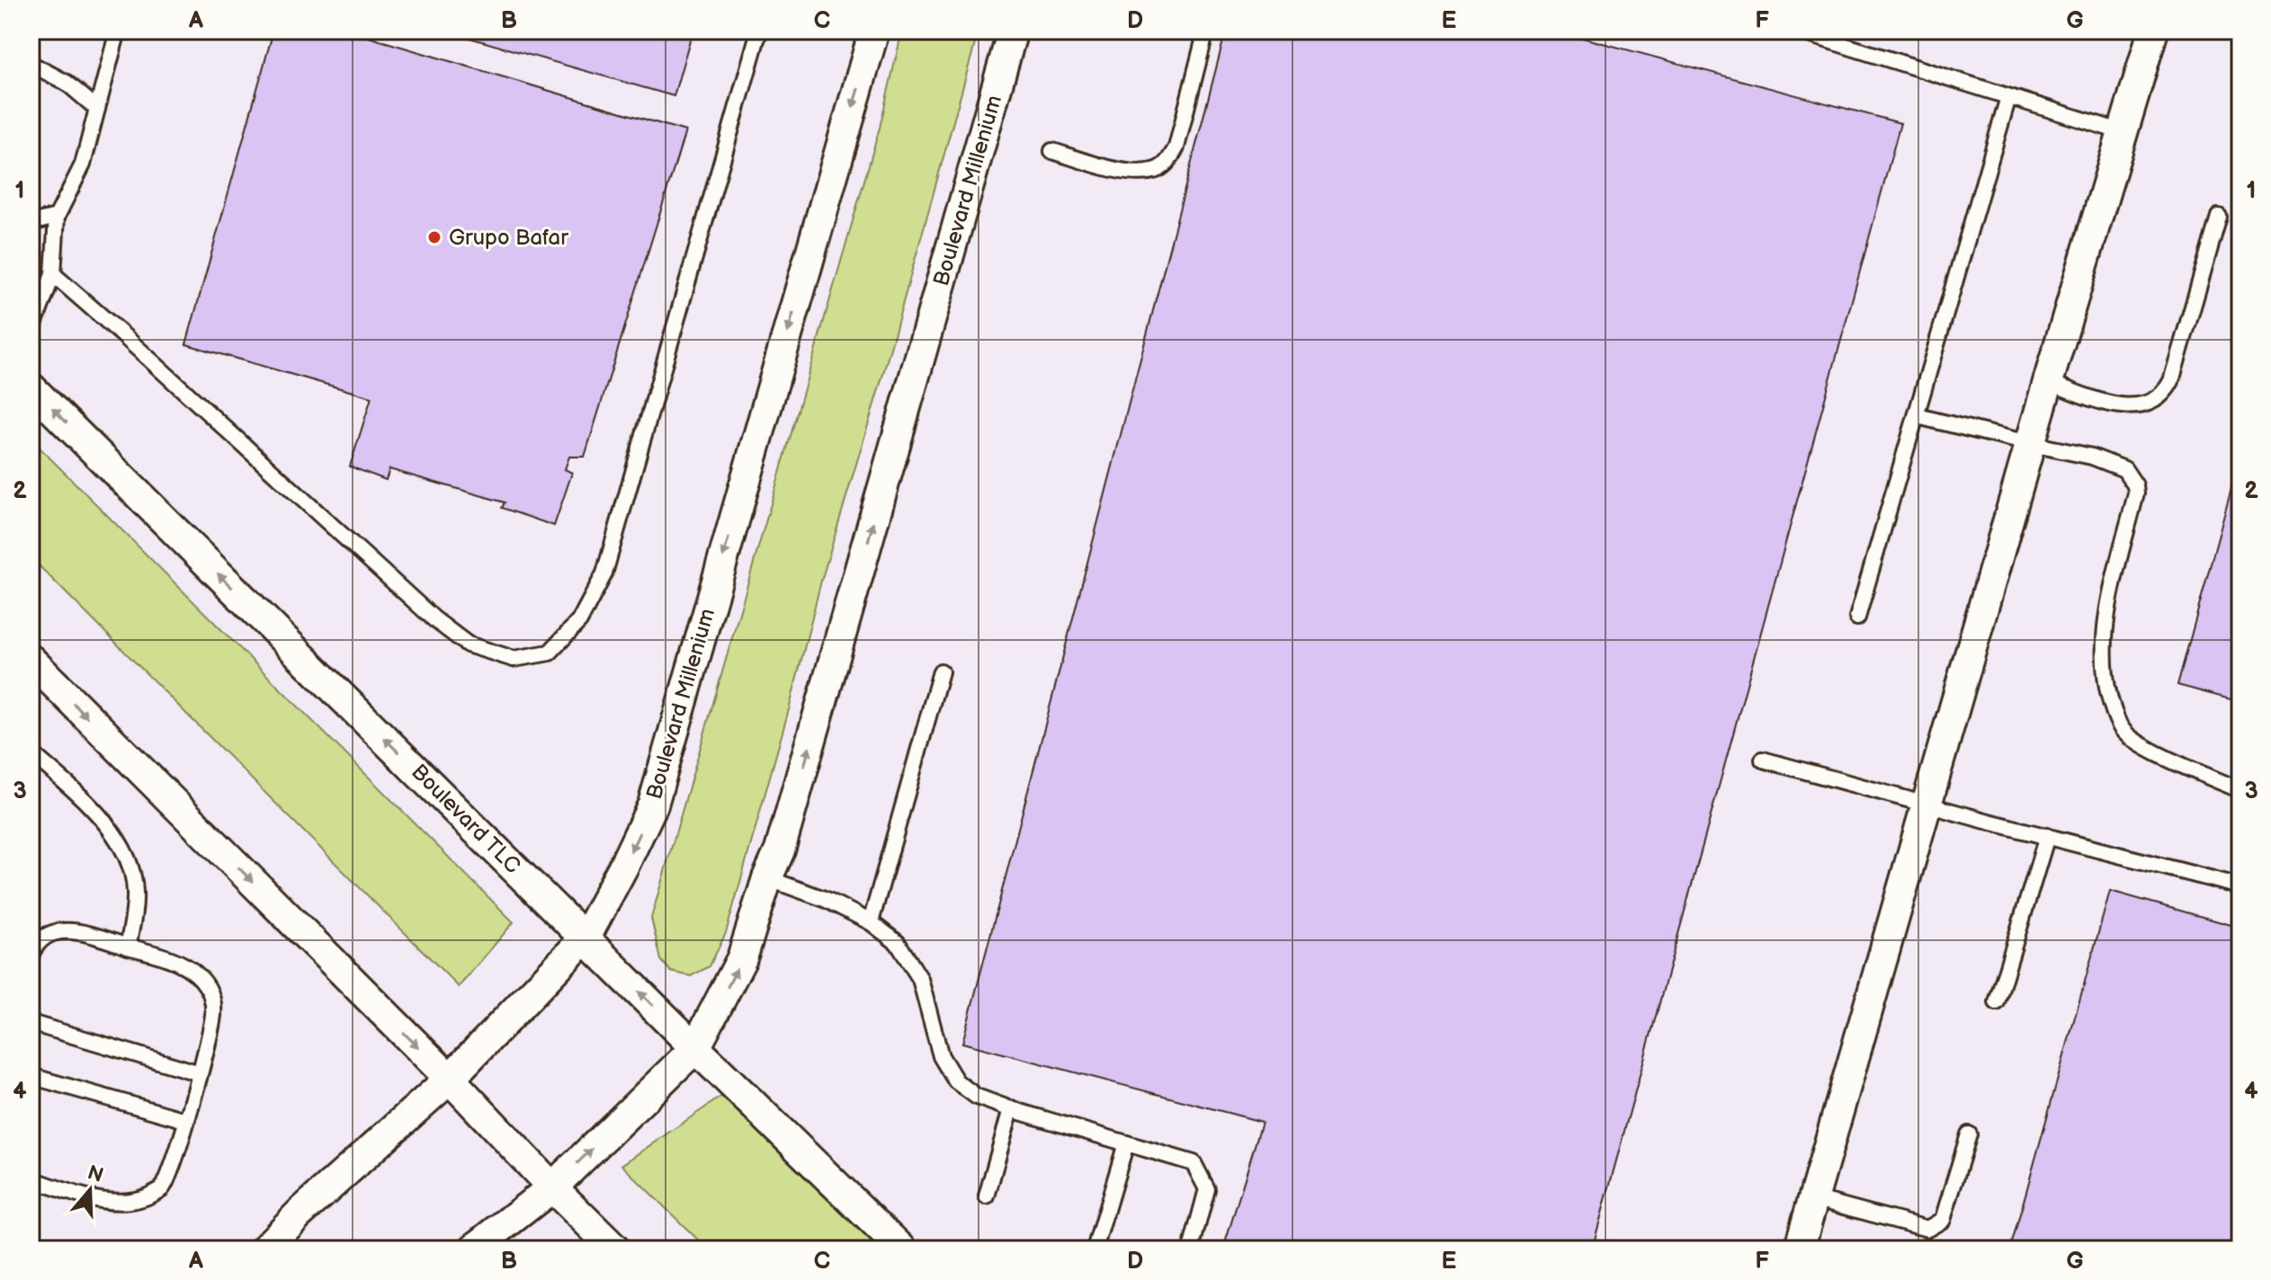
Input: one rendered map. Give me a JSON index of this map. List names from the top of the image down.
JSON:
{
  "streets": {
    "street": ["Boulevard Millenium", "Boulevard TLC"]
  },
  "crossings": [
    ["Boulevard Millenium", "Boulevard TLC"]
  ],
  "places": ["Grupo Bafar"],
  "north": "top",
  "grid": {
    "columns": [
      "A",
      "B",
      "C",
      "D",
      "E",
      "F",
      "G"
    ],
    "rows": [
      "1",
      "2",
      "3",
      "4"
    ]
  }
}
